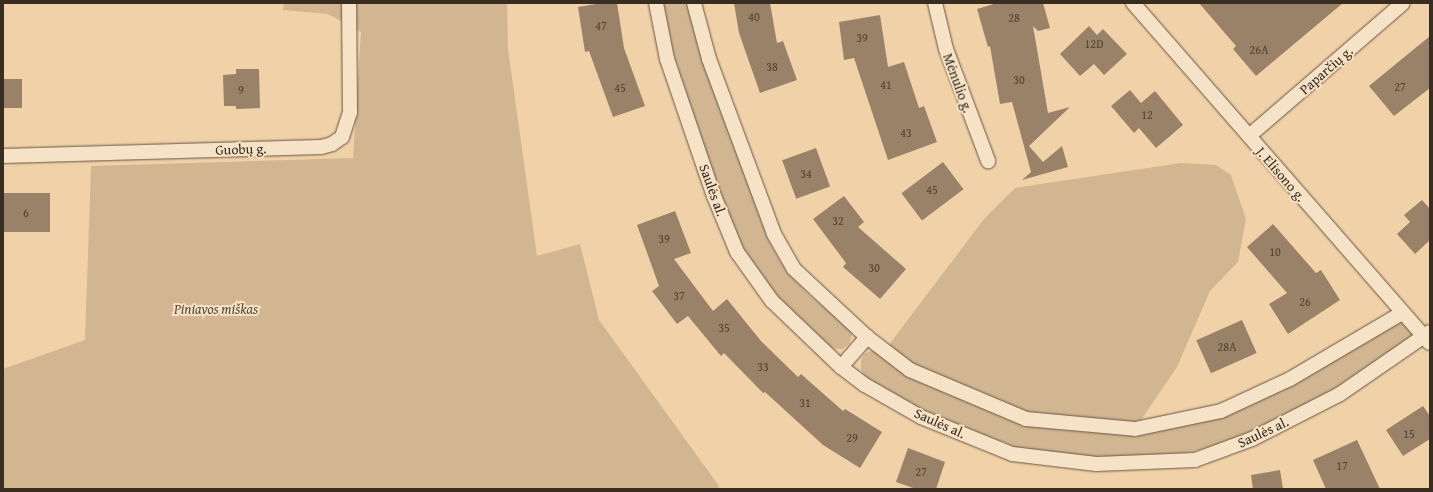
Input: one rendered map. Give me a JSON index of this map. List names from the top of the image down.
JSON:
{
  "streets": {
    "street": [
      "Paparčių g.",
      "Mėnulio g.",
      "Guobų g.",
      "J. Elisono g.",
      "Saulės al."
    ]
  },
  "crossings": [
    ["Paparčių g.", "J. Elisono g."],
    ["J. Elisono g.", "Saulės al."]
  ],
  "parks": ["Piniavos miškas"],
  "house_numbers": [
    "40",
    "28",
    "47",
    "39",
    "12D",
    "26A",
    "38",
    "30",
    "41",
    "27",
    "45",
    "9",
    "12",
    "43",
    "34",
    "45",
    "6",
    "32",
    "39",
    "10",
    "30",
    "37",
    "26",
    "35",
    "28A",
    "33",
    "31",
    "15",
    "29",
    "17",
    "27"
  ]
}
